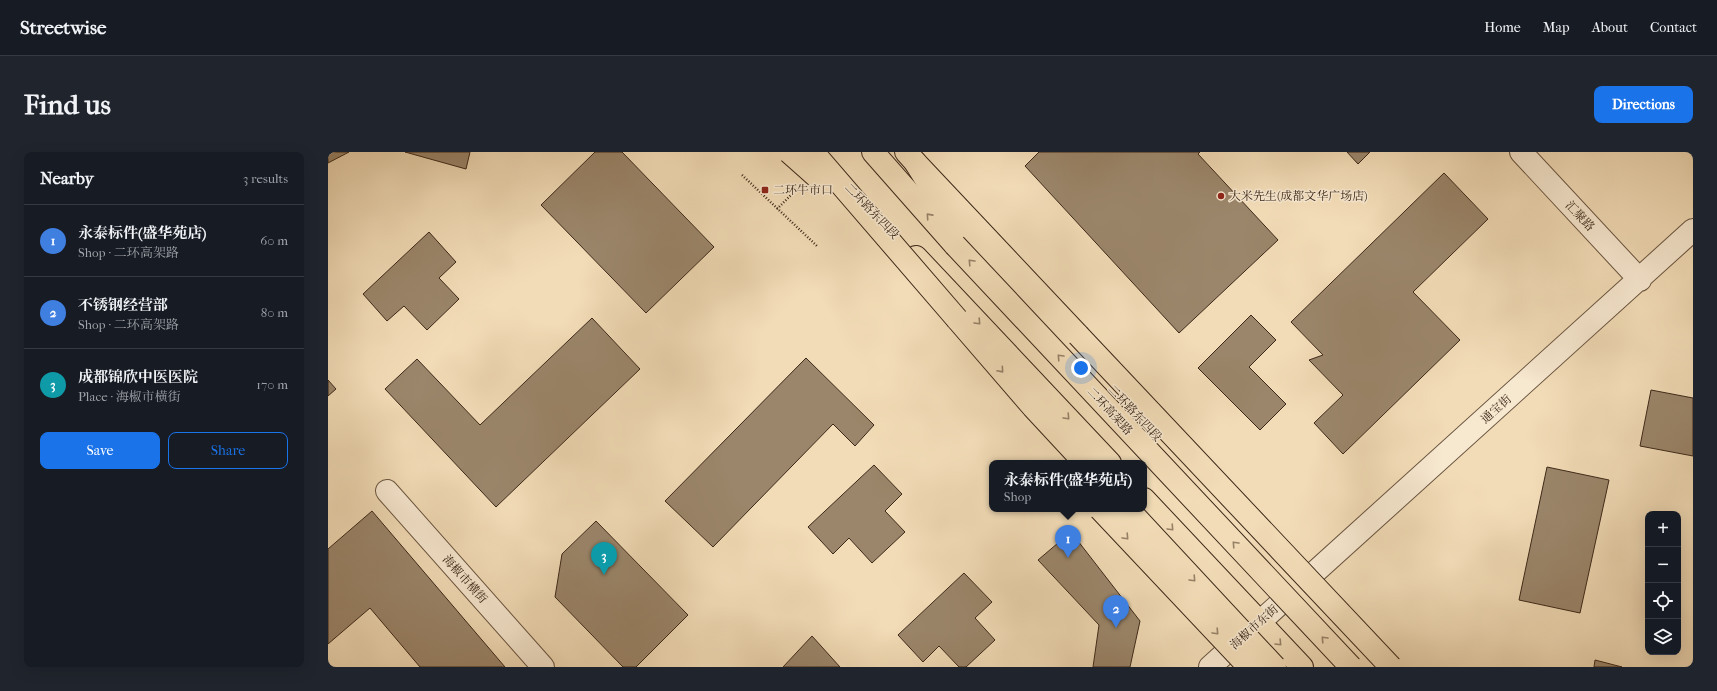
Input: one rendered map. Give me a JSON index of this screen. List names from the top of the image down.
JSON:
{
  "streets": {
    "main road": ["二环路东四段", "二环高架路"],
    "street": [
      "汇聚路",
      "通宝街",
      "海椒市横街",
      "海椒市东街"
    ]
  },
  "crossings": [
    ["二环路东四段", "通宝街"],
    ["二环路东四段", "海椒市东街"],
    ["汇聚路", "通宝街"],
    ["通宝街", "海椒市东街"]
  ],
  "places": {
    "transit": ["二环牛市口"],
    "other": ["大米先生(成都文华广场店)"]
  },
  "page": {
    "header": "Streetwise",
    "nav": [
      "Home",
      "Map",
      "About",
      "Contact"
    ],
    "buttons": [
      "Directions",
      ["Save", "Share"]
    ],
    "title": "Find us",
    "heading": ["Nearby", "3 results"],
    "list": [
      {
        "mark": "1",
        "name": "永泰标件(盛华苑店)",
        "note": "Shop · 二环高架路",
        "value": "60 m"
      },
      {
        "mark": "2",
        "name": "不锈钢经营部",
        "note": "Shop · 二环高架路",
        "value": "80 m"
      },
      {
        "mark": "3",
        "name": "成都锦欣中医医院",
        "note": "Place · 海椒市横街",
        "value": "170 m"
      }
    ],
    "popup": ["永泰标件(盛华苑店)", "Shop"],
    "map_buttons": ["+", "−"],
    "pins": ["1", "3", "2"]
  }
}
